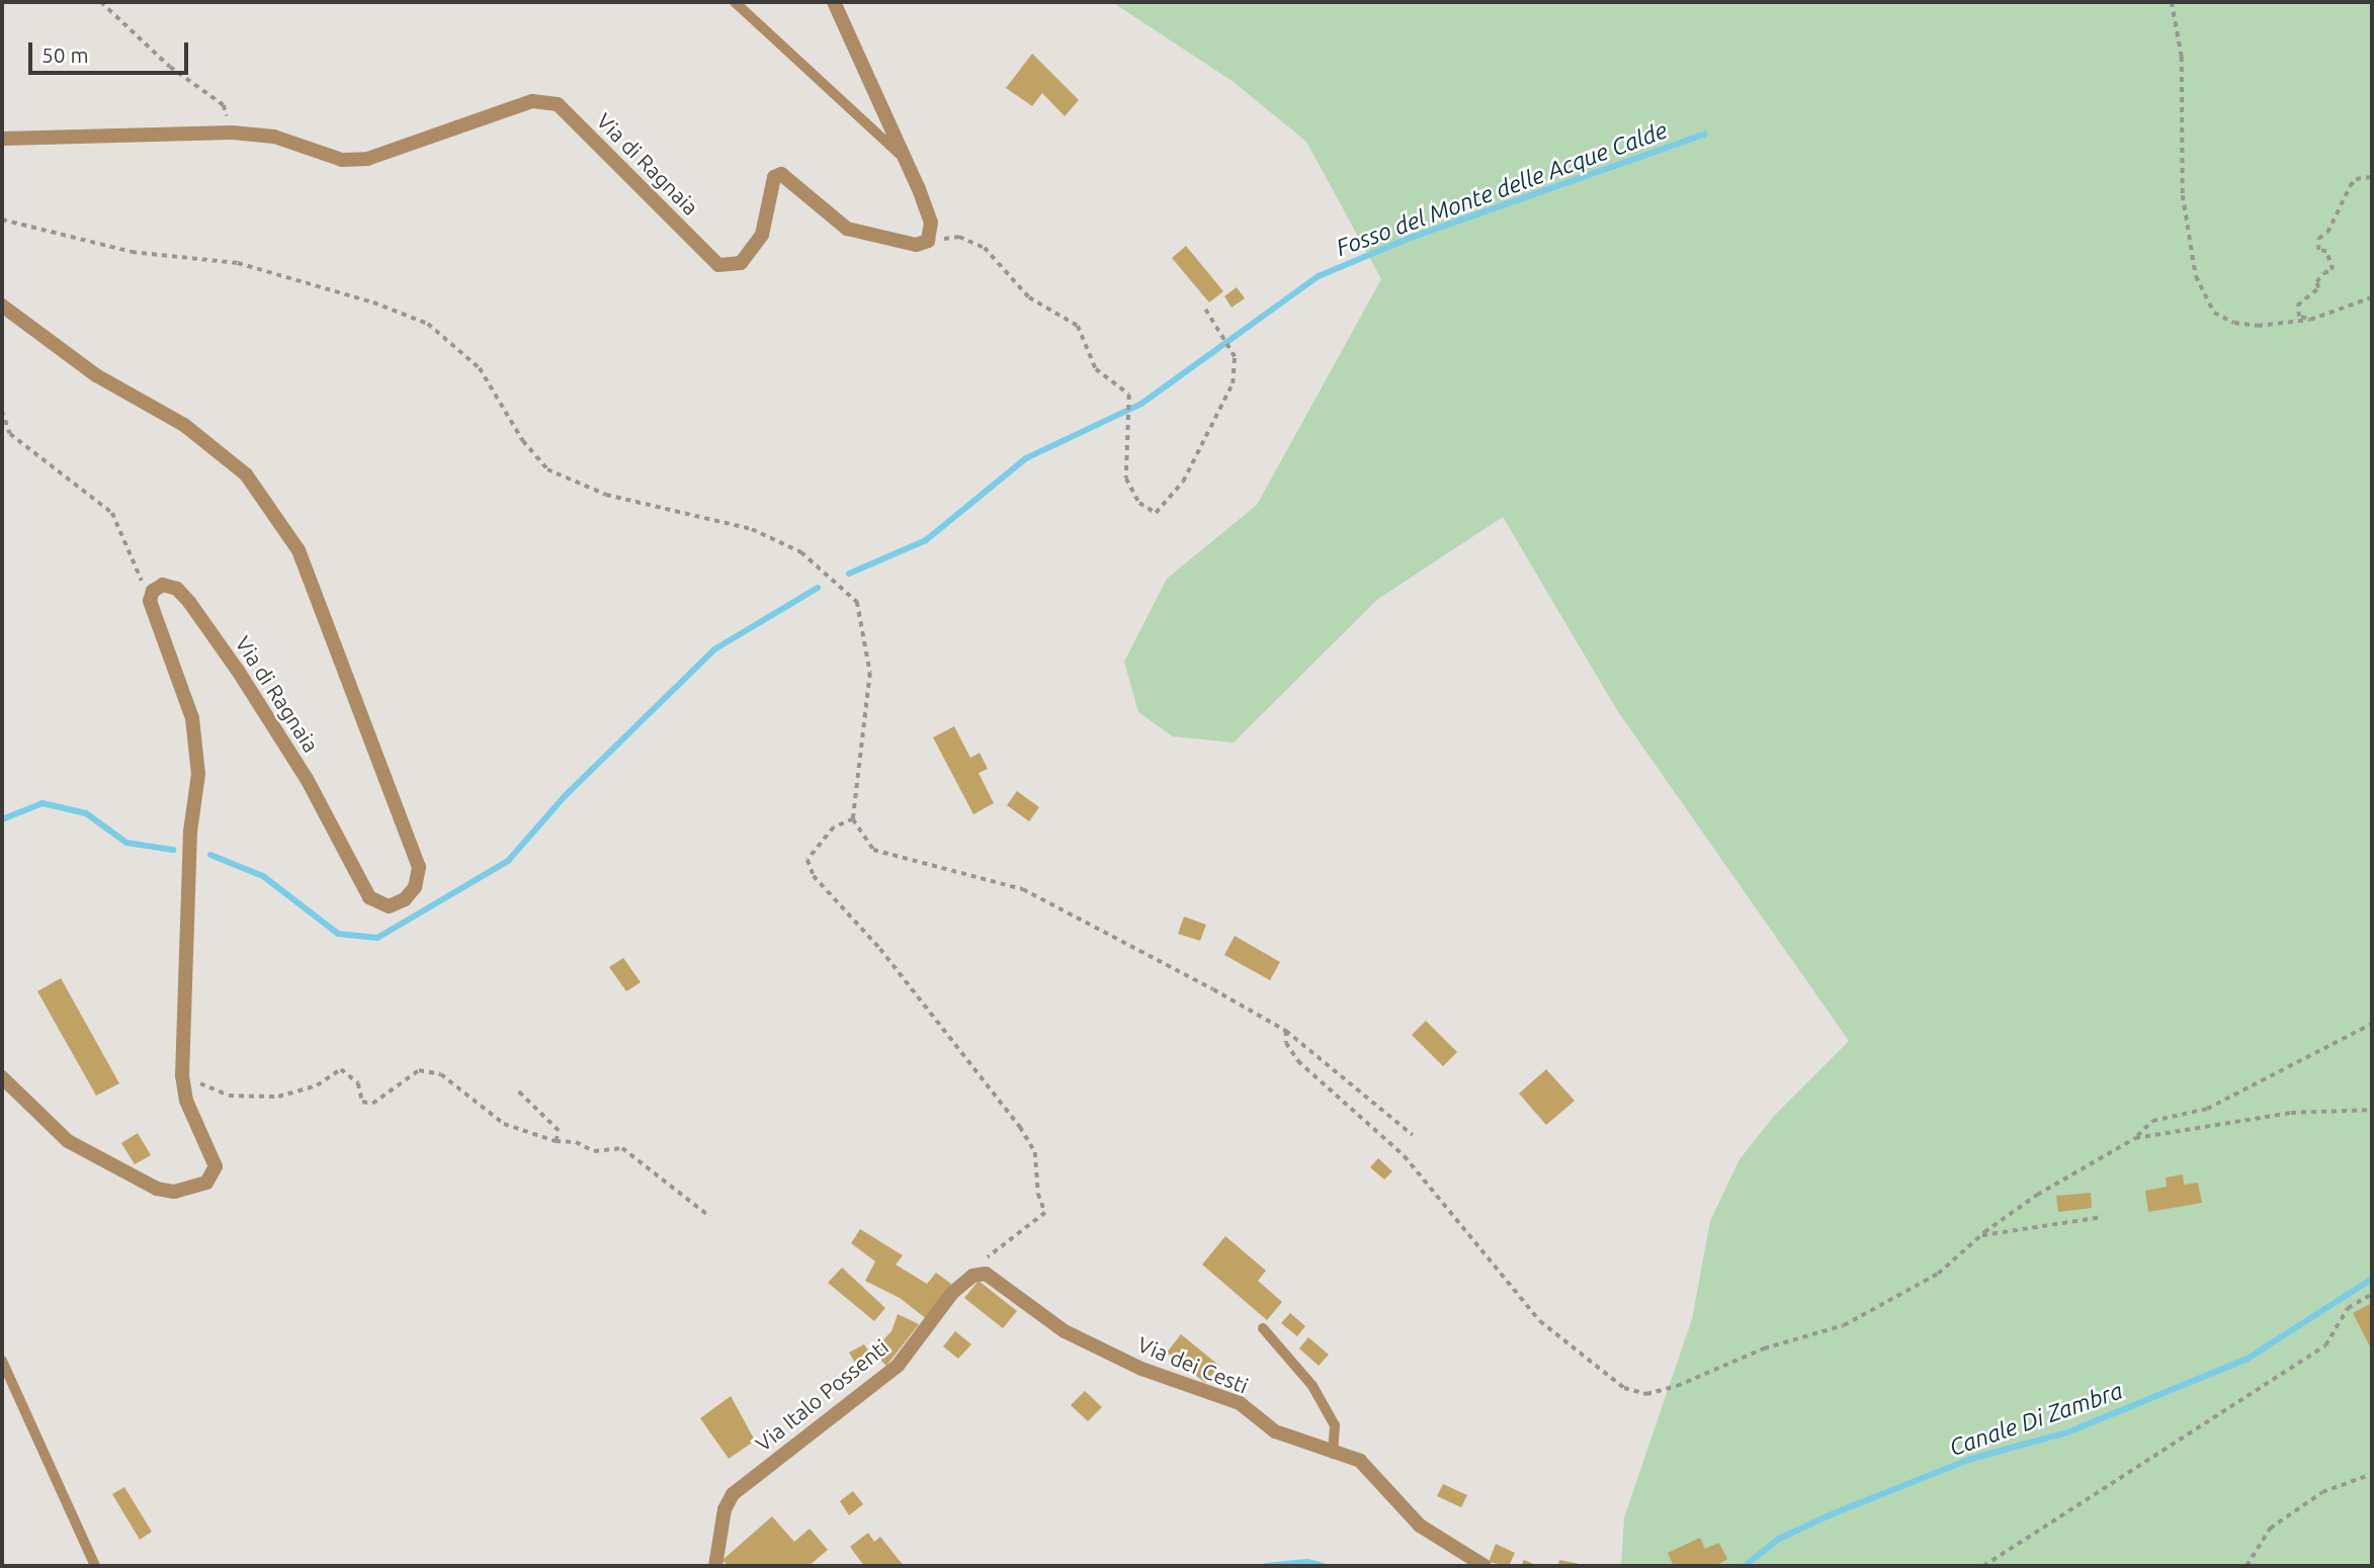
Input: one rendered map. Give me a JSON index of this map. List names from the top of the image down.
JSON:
{
  "streets": {
    "street": ["Via di Ragnaia", "Via dei Cesti", "Via Italo Possenti"]
  },
  "crossings": [
    ["Via dei Cesti", "Via Italo Possenti"]
  ],
  "water": ["Fosso del Monte delle Acque Calde", "Canale Di Zambra"],
  "scale_bar": "50 m"
}
